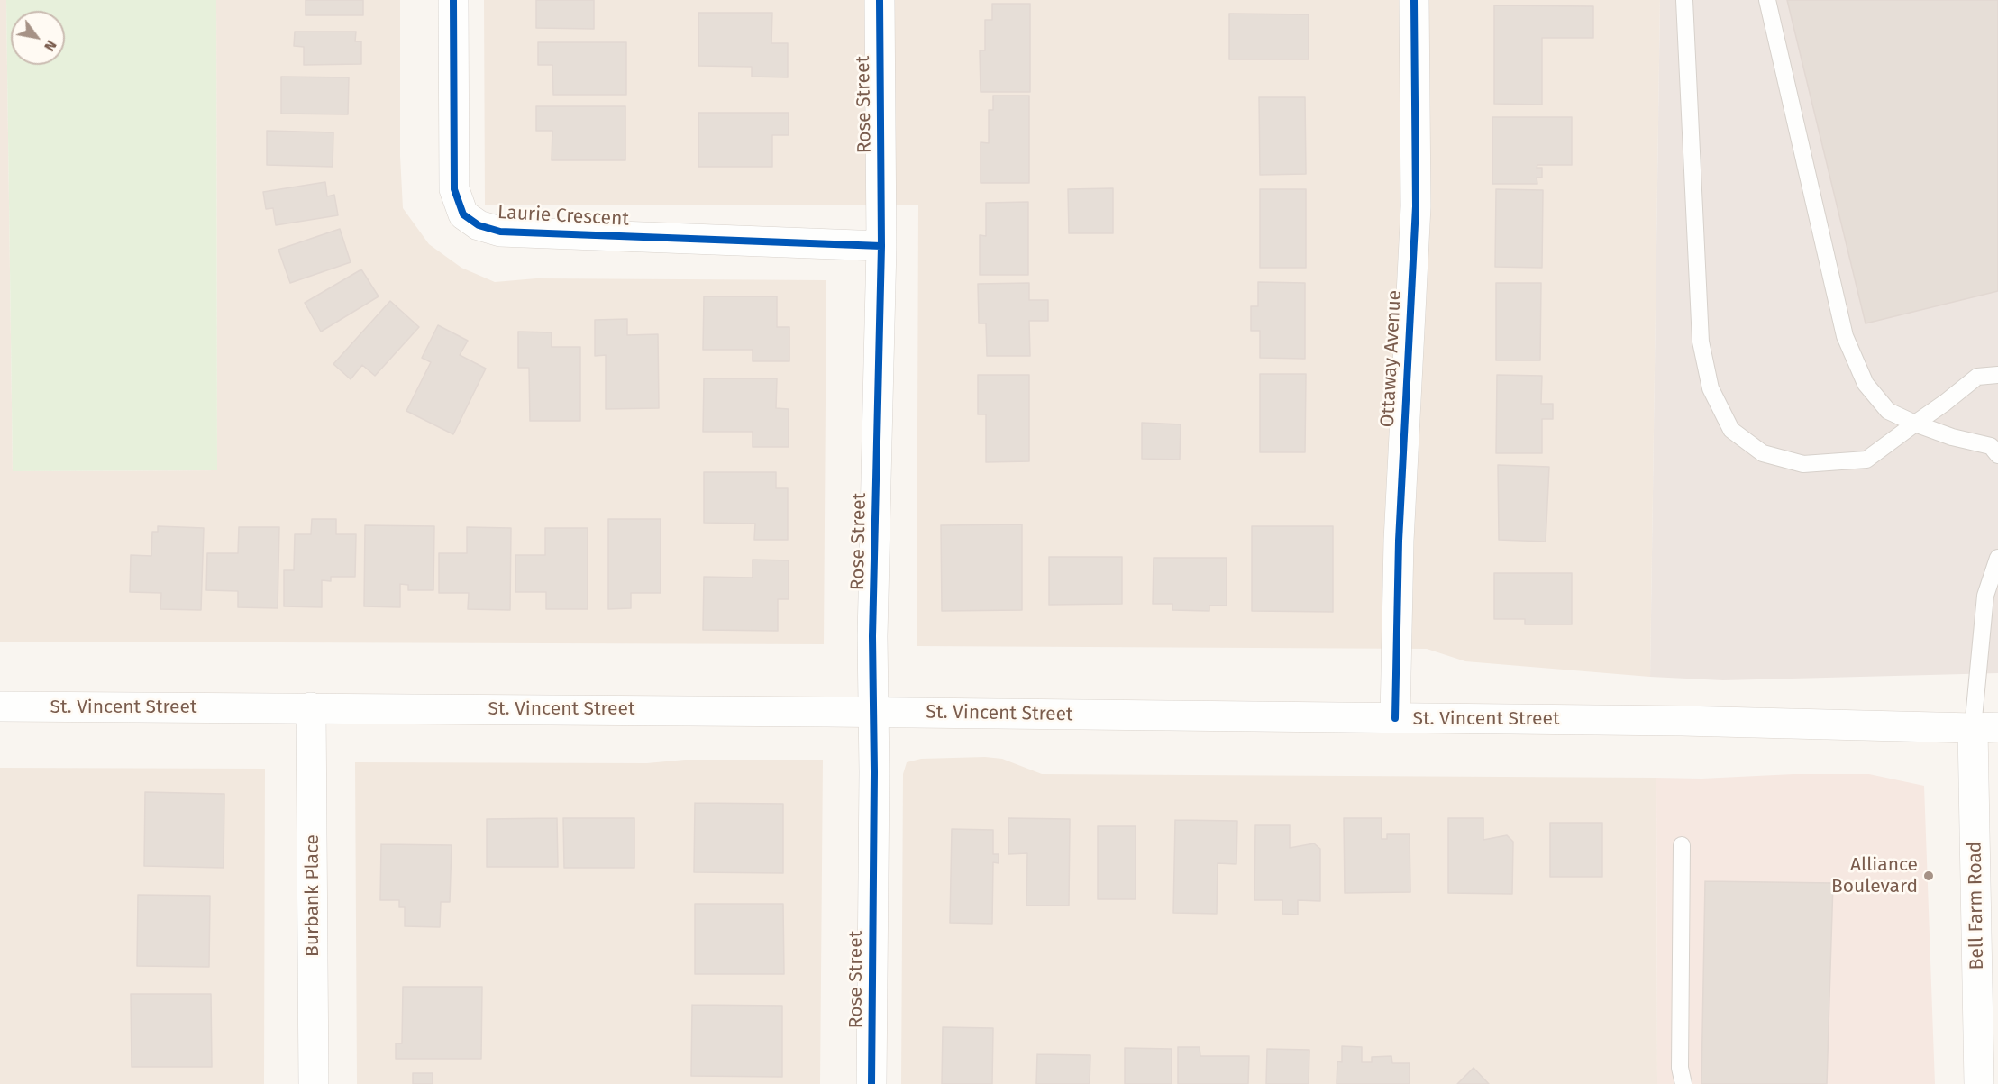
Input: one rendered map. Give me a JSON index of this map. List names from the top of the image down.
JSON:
{
  "streets": {
    "street": [
      "Rose Street",
      "Laurie Crescent",
      "Ottaway Avenue",
      "St. Vincent Street",
      "Burbank Place",
      "Bell Farm Road"
    ]
  },
  "crossings": [
    ["Rose Street", "Laurie Crescent"],
    ["Rose Street", "St. Vincent Street"],
    ["Ottaway Avenue", "St. Vincent Street"],
    ["St. Vincent Street", "Burbank Place"],
    ["St. Vincent Street", "Bell Farm Road"]
  ],
  "places": ["Alliance Boulevard"],
  "north": "bottom right"
}
